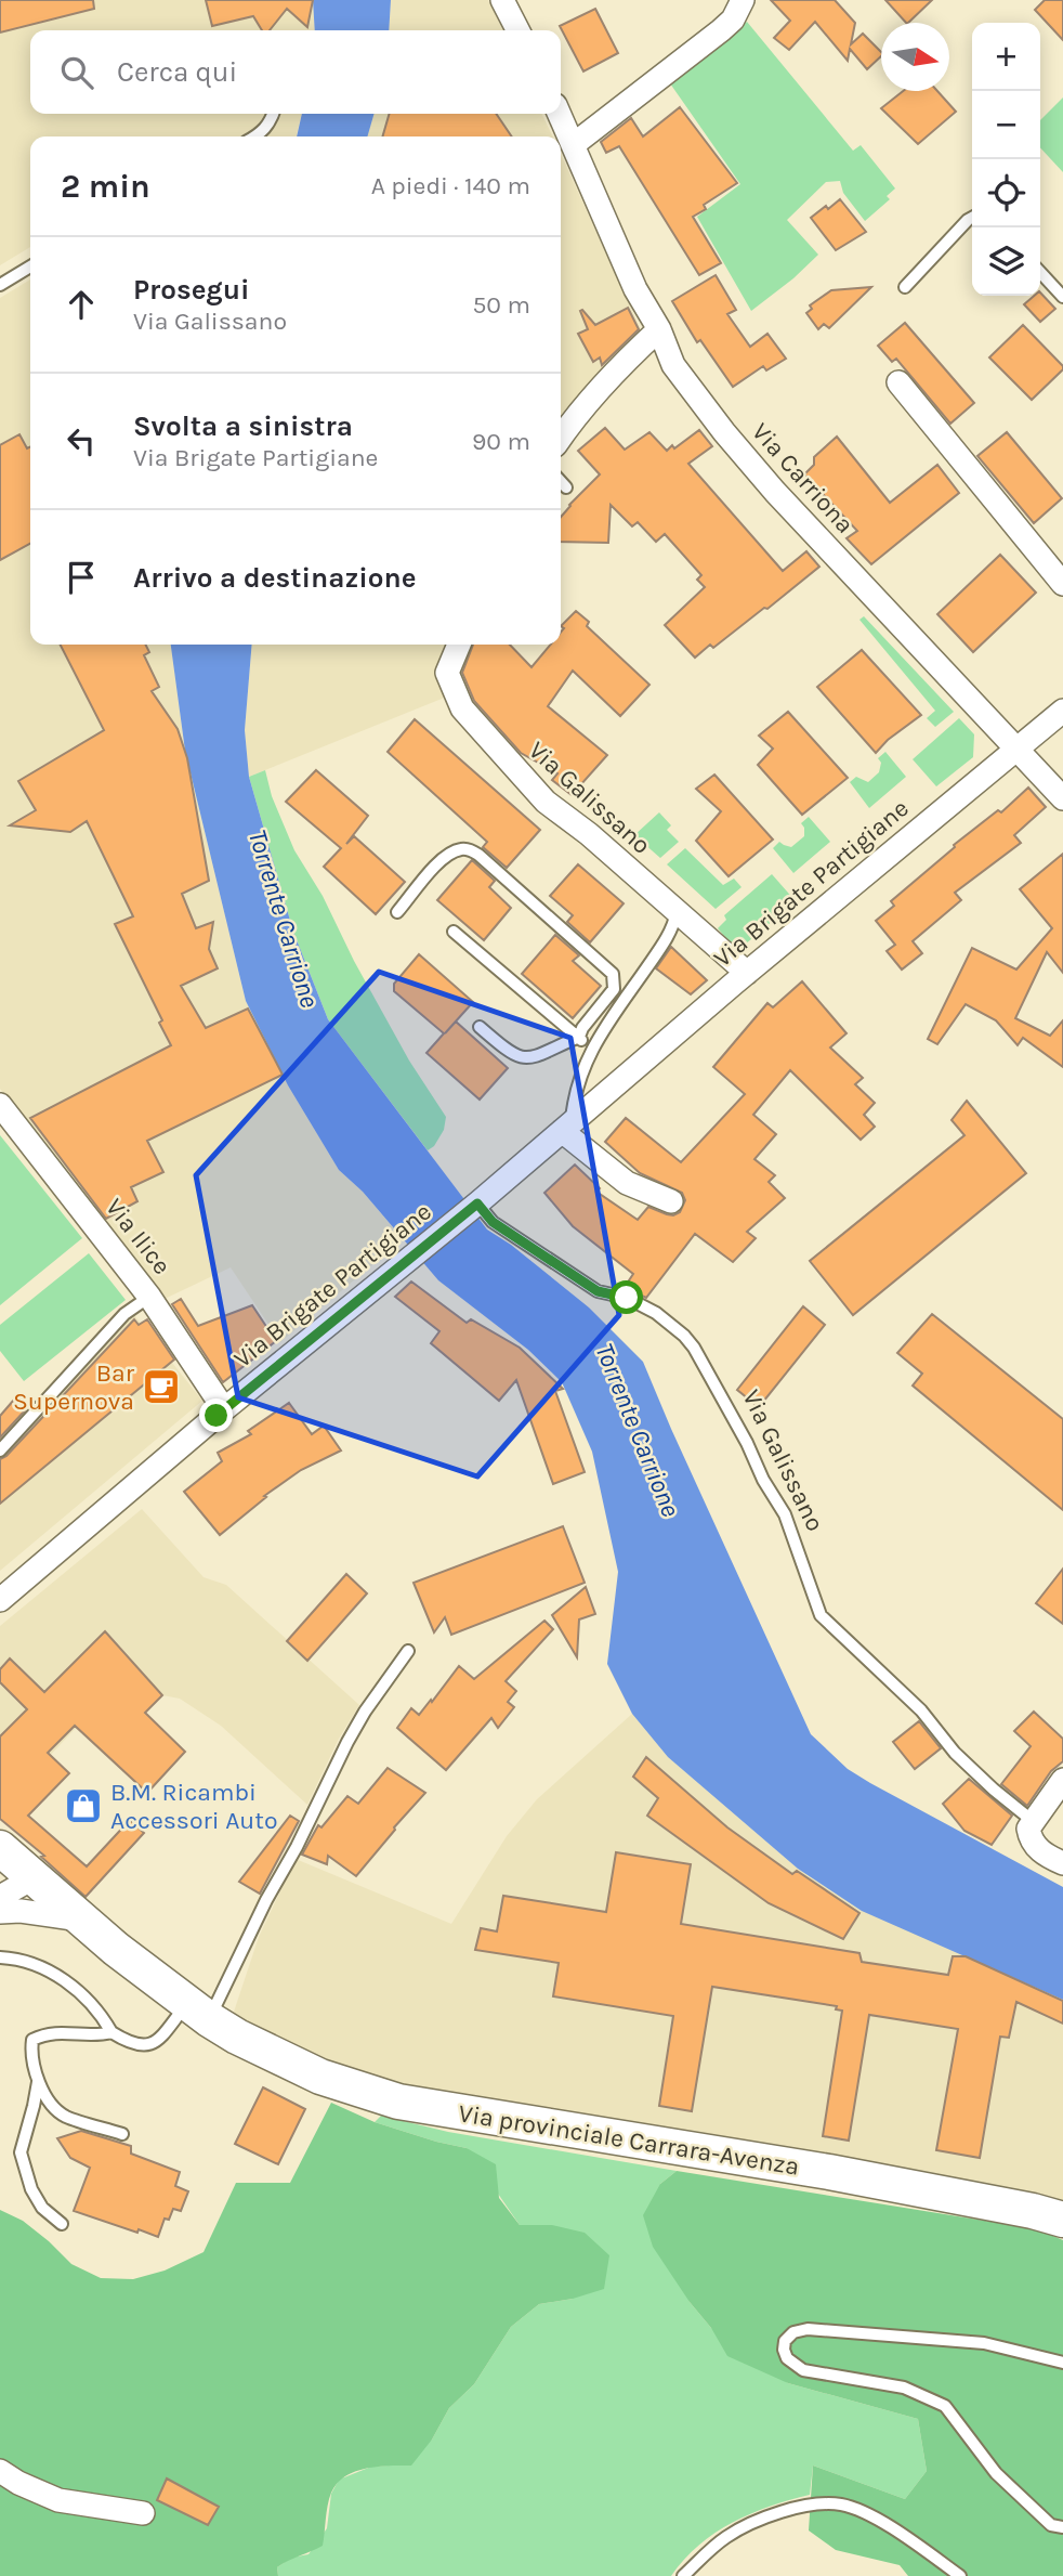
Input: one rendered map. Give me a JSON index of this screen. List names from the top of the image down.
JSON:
{
  "streets": {
    "main road": ["Via provinciale Carrara-Avenza"],
    "street": [
      "Via Carriona",
      "Via Galissano",
      "Via Brigate Partigiane",
      "Via Ilice"
    ]
  },
  "crossings": [
    ["Via Carriona", "Via Brigate Partigiane"],
    ["Via Galissano", "Via Brigate Partigiane"],
    ["Via Brigate Partigiane", "Via Ilice"]
  ],
  "water": ["Torrente Carrione"],
  "places": {
    "cafe": ["Bar Supernova"],
    "shop": ["B.M. Ricambi Accessori Auto"]
  },
  "north": "right",
  "page": {
    "map_buttons": ["+", "−"],
    "search": "Cerca qui",
    "heading": ["2 min", "A piedi · 140 m"],
    "list": [
      ["Prosegui", "Via Galissano", "50 m"],
      ["Svolta a sinistra", "Via Brigate Partigiane", "90 m"],
      "Arrivo a destinazione"
    ]
  }
}
